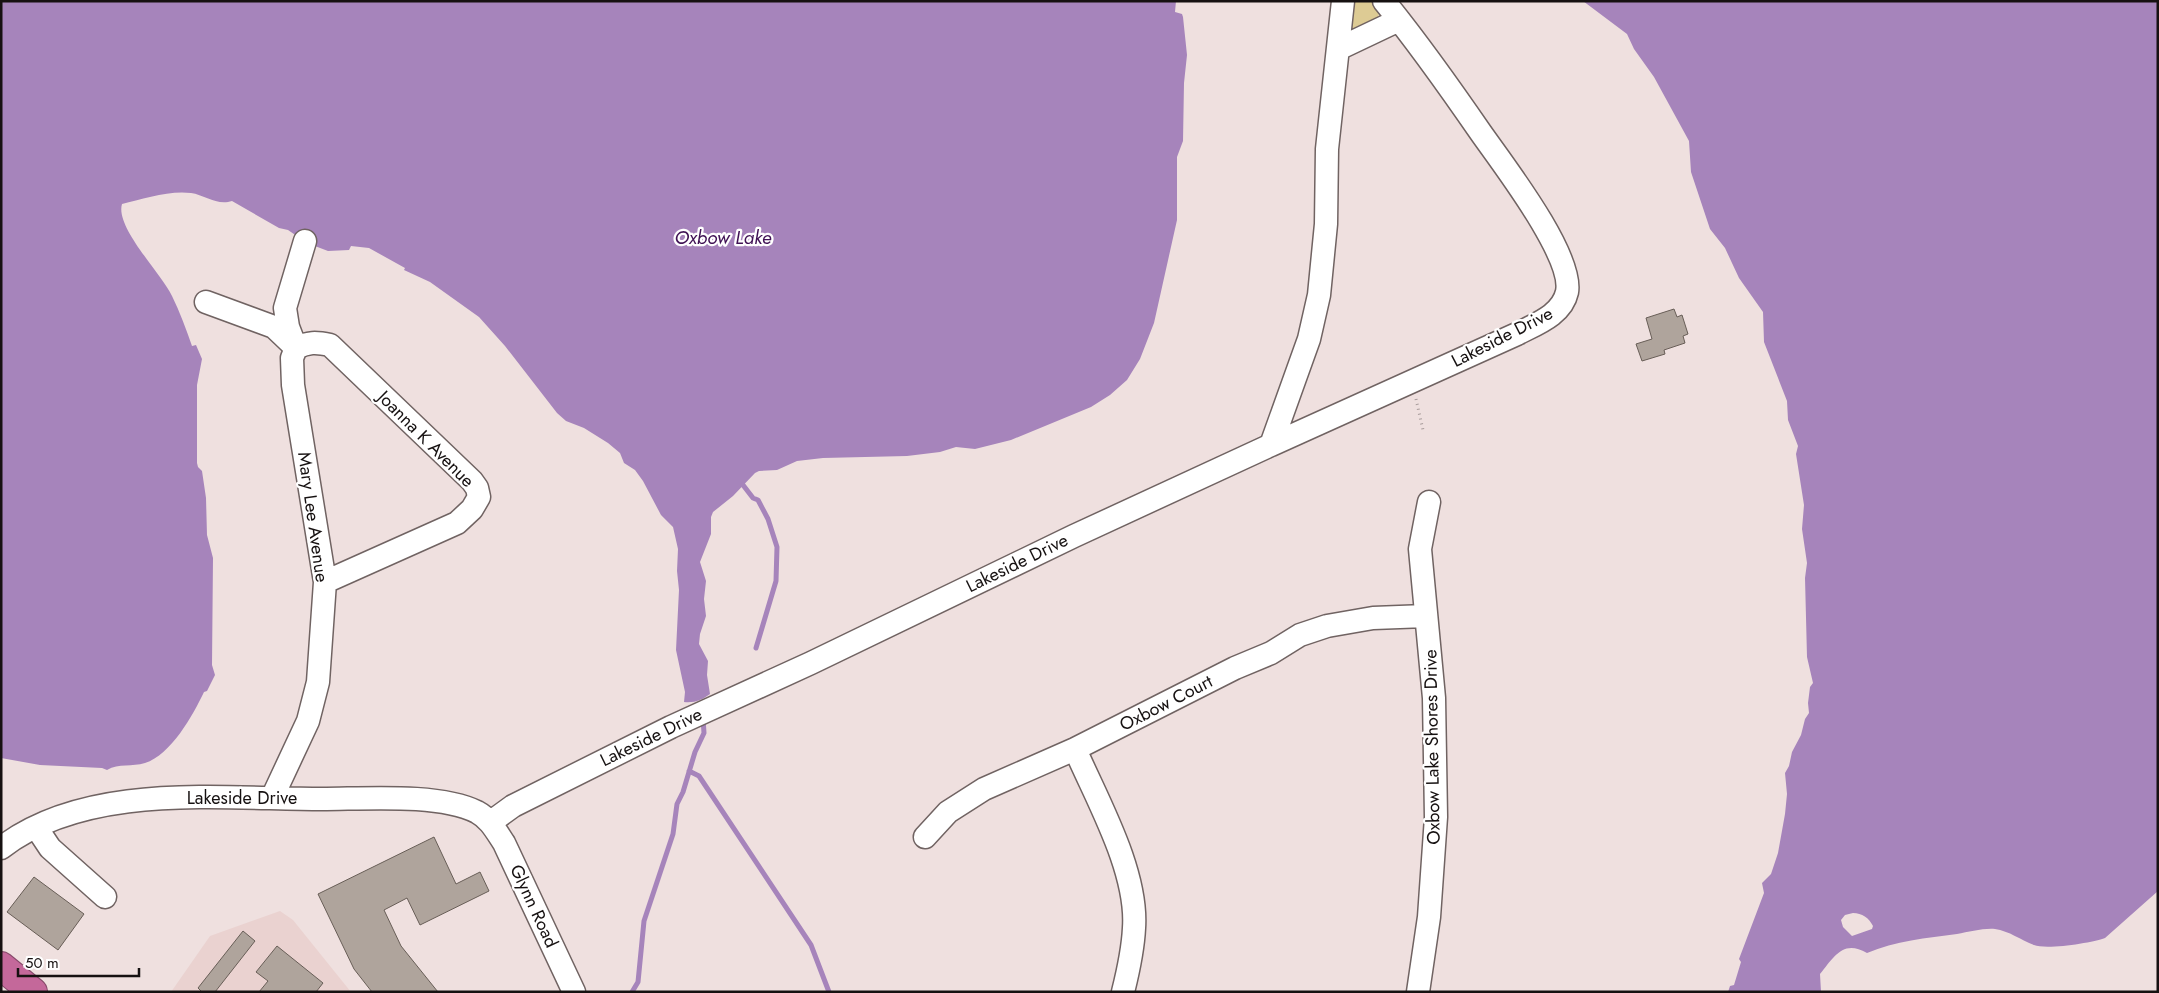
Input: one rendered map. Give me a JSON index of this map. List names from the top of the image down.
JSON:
{
  "streets": {
    "street": [
      "Lakeside Drive",
      "Joanna K Avenue",
      "Mary Lee Avenue",
      "Oxbow Court",
      "Oxbow Lake Shores Drive",
      "Glynn Road"
    ]
  },
  "crossings": [
    ["Lakeside Drive", "Mary Lee Avenue"],
    ["Lakeside Drive", "Glynn Road"],
    ["Joanna K Avenue", "Mary Lee Avenue"],
    ["Oxbow Court", "Oxbow Lake Shores Drive"]
  ],
  "water": ["Oxbow Lake"],
  "scale_bar": "50 m"
}
